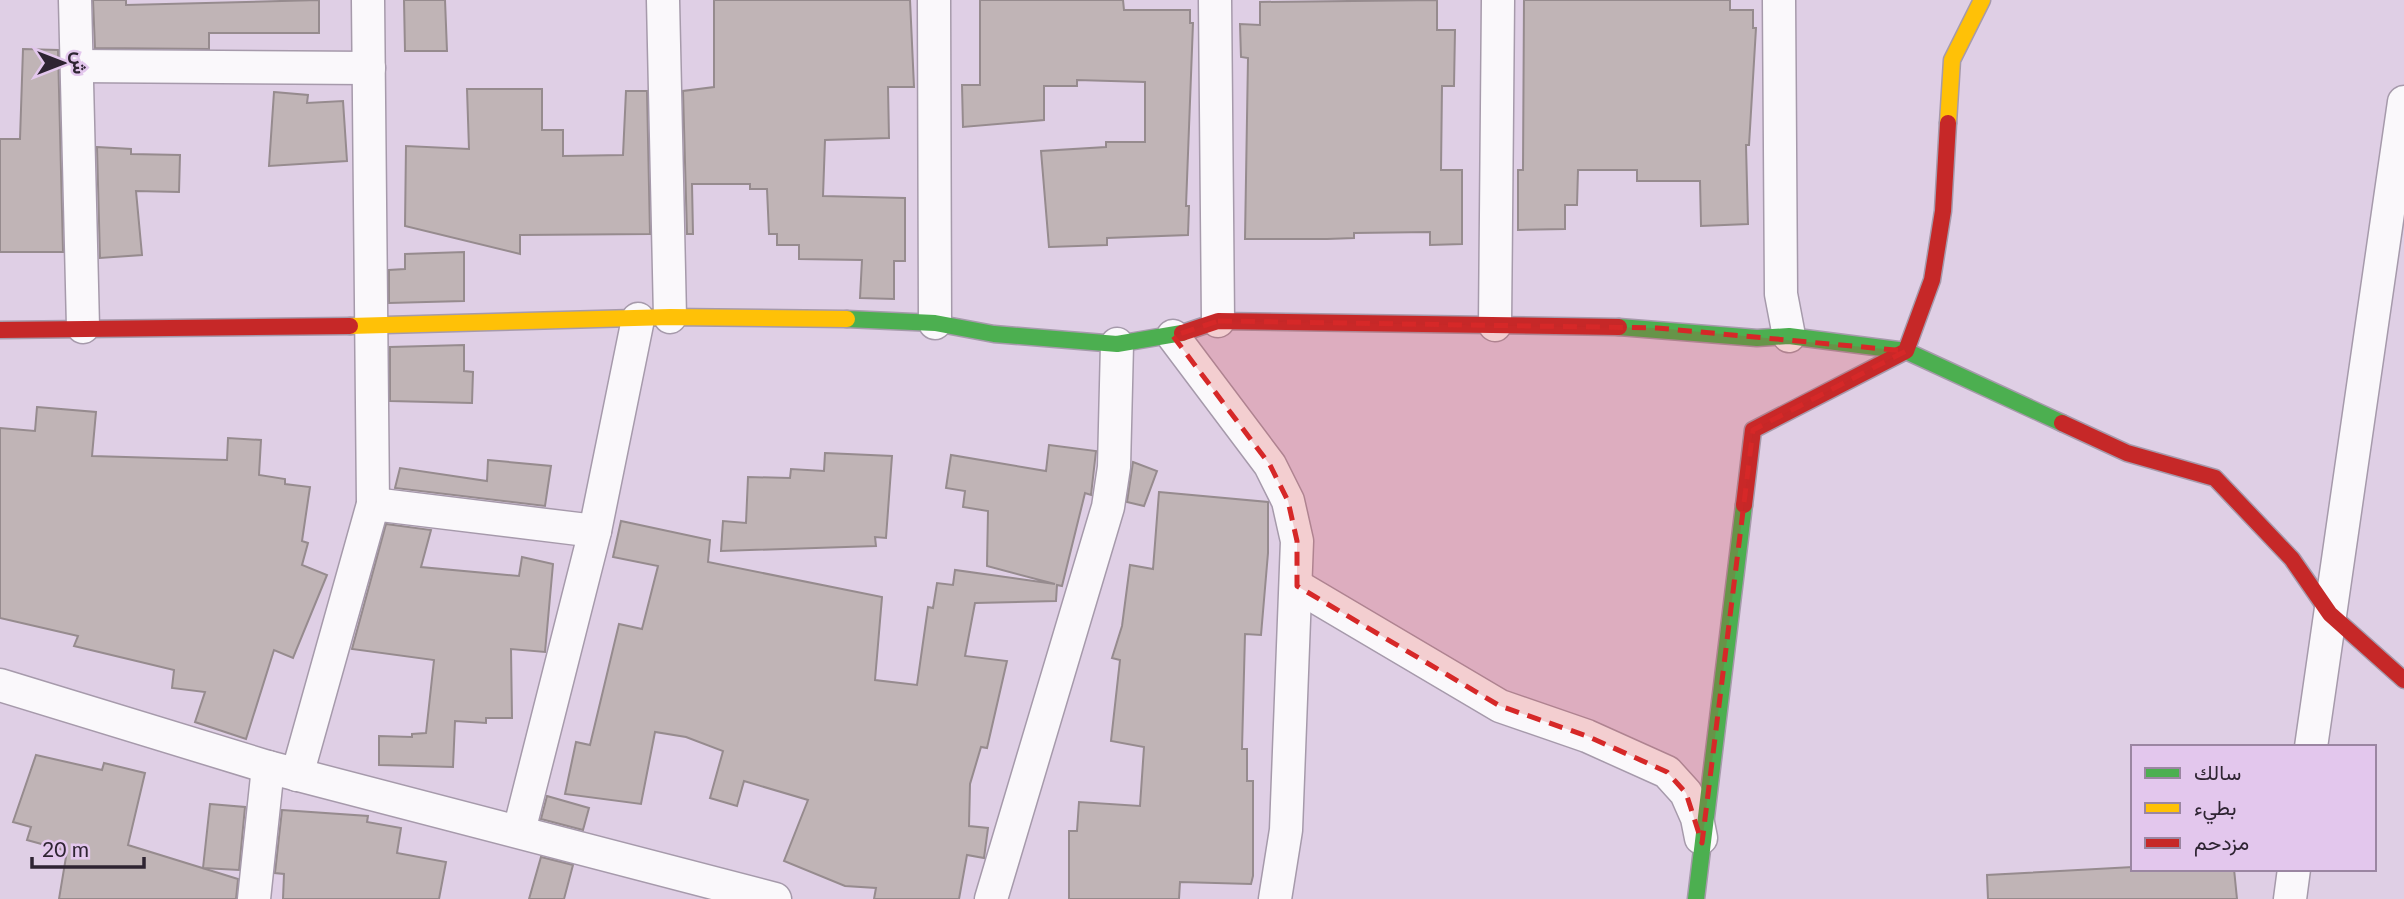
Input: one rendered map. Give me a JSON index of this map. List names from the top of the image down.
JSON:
{
  "legend": ["سالك", "بطيء", "مزدحم"],
  "scale_bar": "20 m",
  "north": "right"
}
